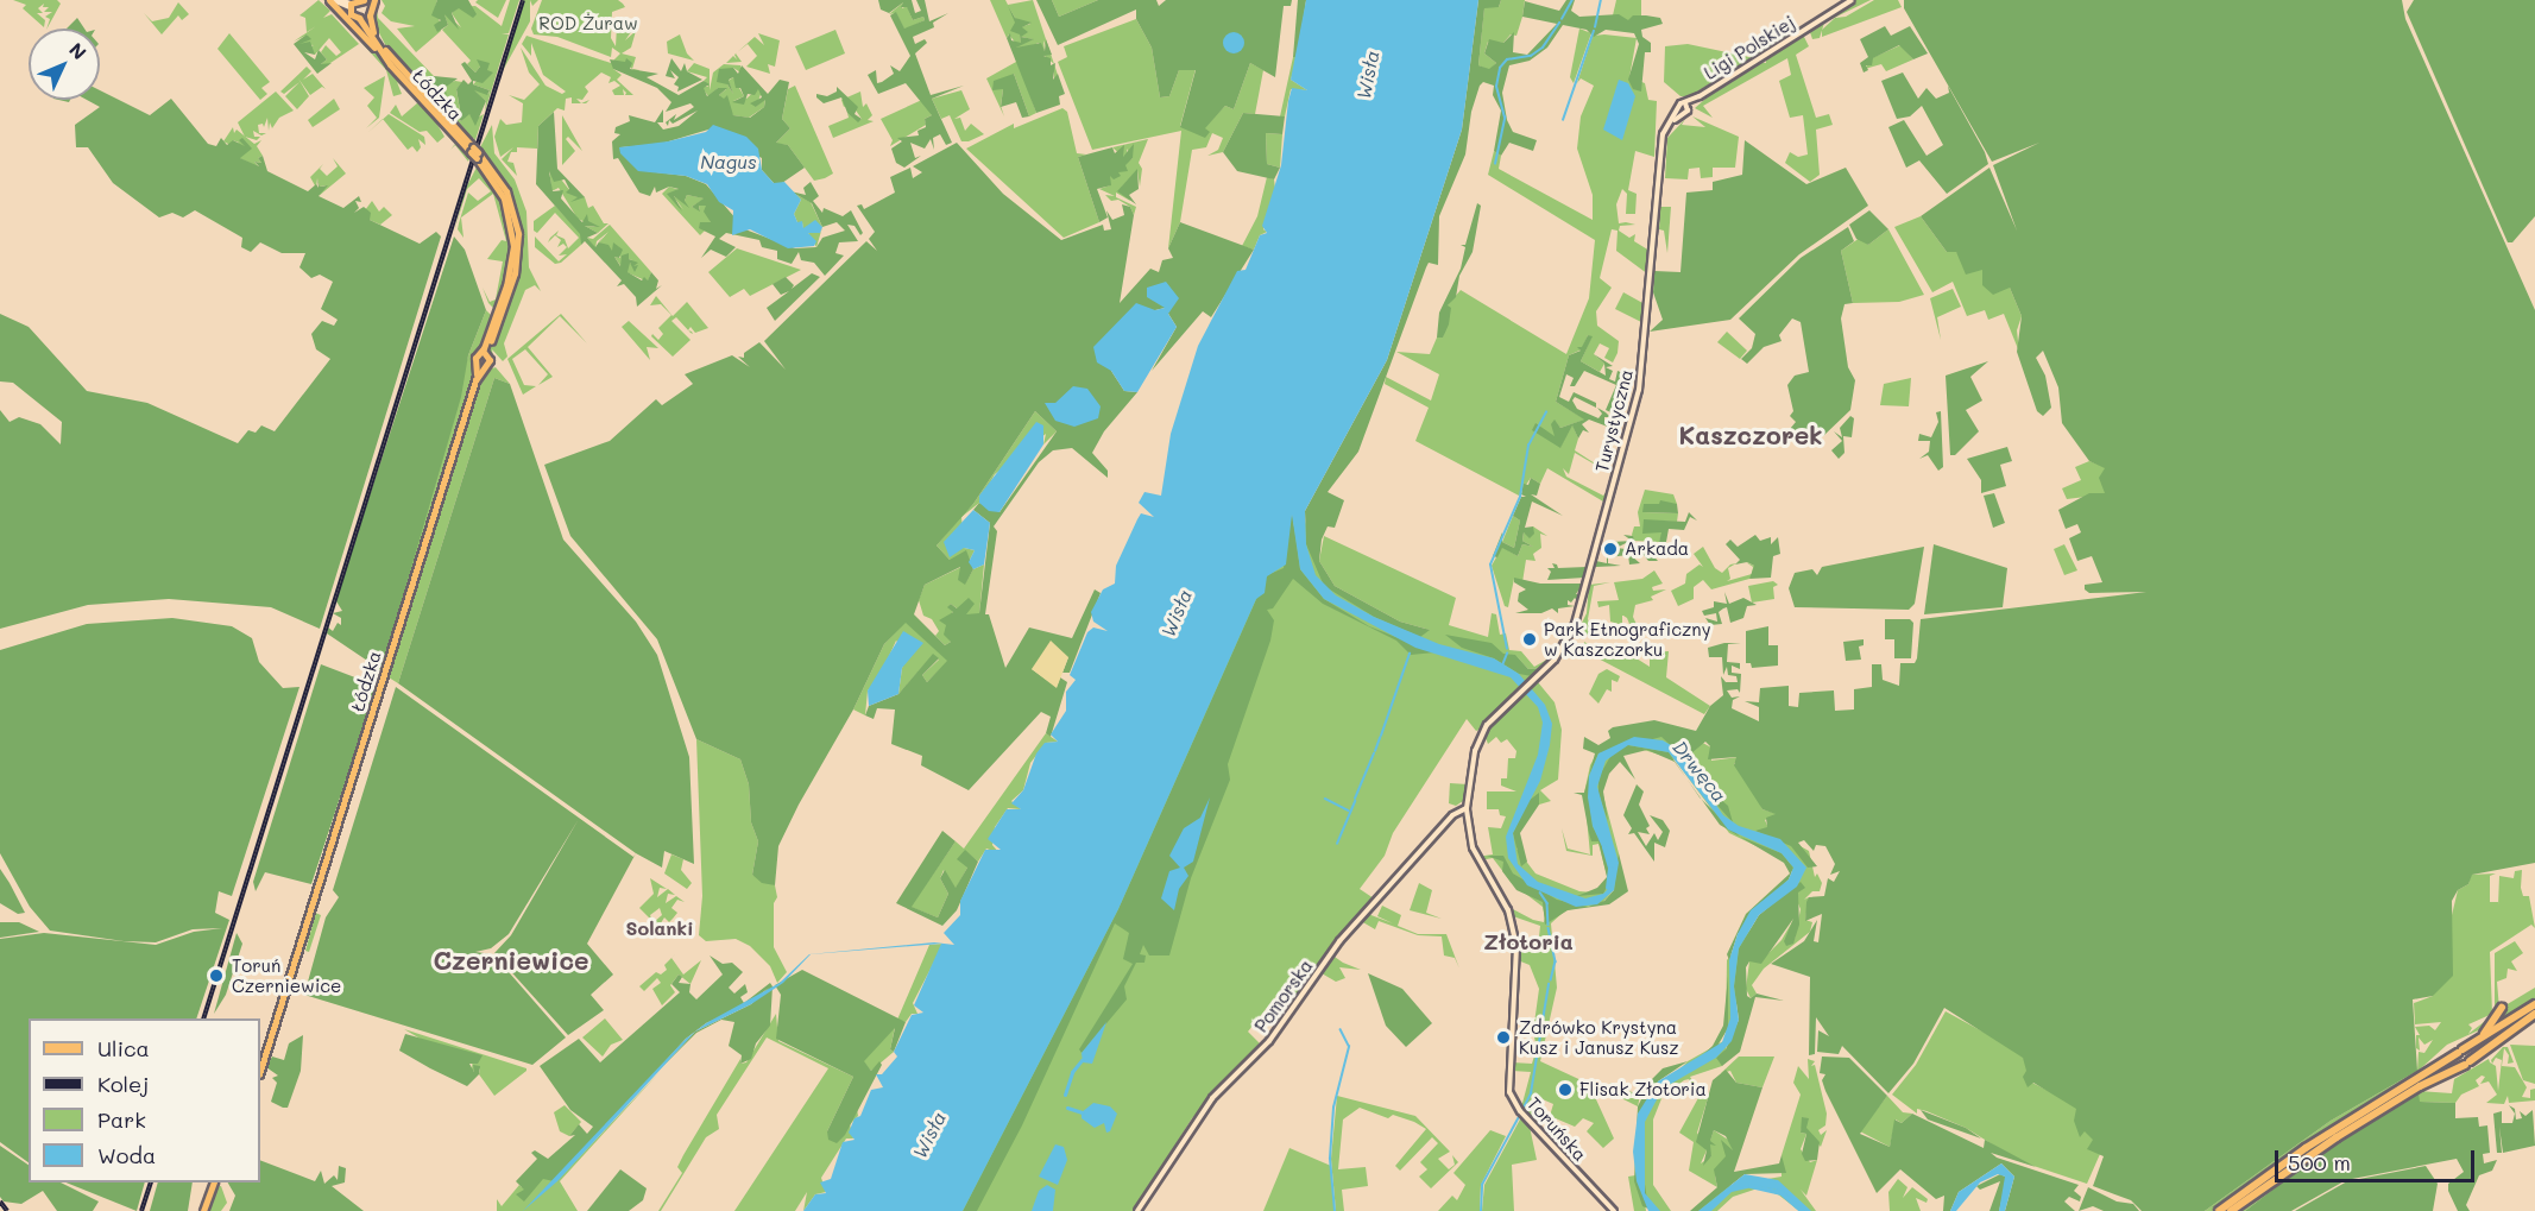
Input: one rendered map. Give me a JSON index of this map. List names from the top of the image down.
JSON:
{
  "streets": {
    "main road": [
      "Ligi Polskiej",
      "Łódzka",
      "Turystyczna",
      "Pomorska",
      "Toruńska"
    ]
  },
  "crossings": [
    ["Ligi Polskiej", "Turystyczna"],
    ["Turystyczna", "Toruńska"],
    ["Pomorska", "Toruńska"]
  ],
  "districts": [
    "Kaszczorek",
    "Solanki",
    "Złotoria",
    "Czerniewice"
  ],
  "water": ["Wisła", "Nagus", "Drwęca"],
  "parks": ["ROD Żuraw"],
  "places": [
    "Arkada",
    "Park Etnograficzny w Kaszczorku",
    "Toruń Czerniewice",
    "Zdrówko Krystyna Kusz i Janusz Kusz",
    "Flisak Złotoria"
  ],
  "legend": [
    "Ulica",
    "Kolej",
    "Park",
    "Woda"
  ],
  "scale_bar": "500 m",
  "north": "top right"
}
